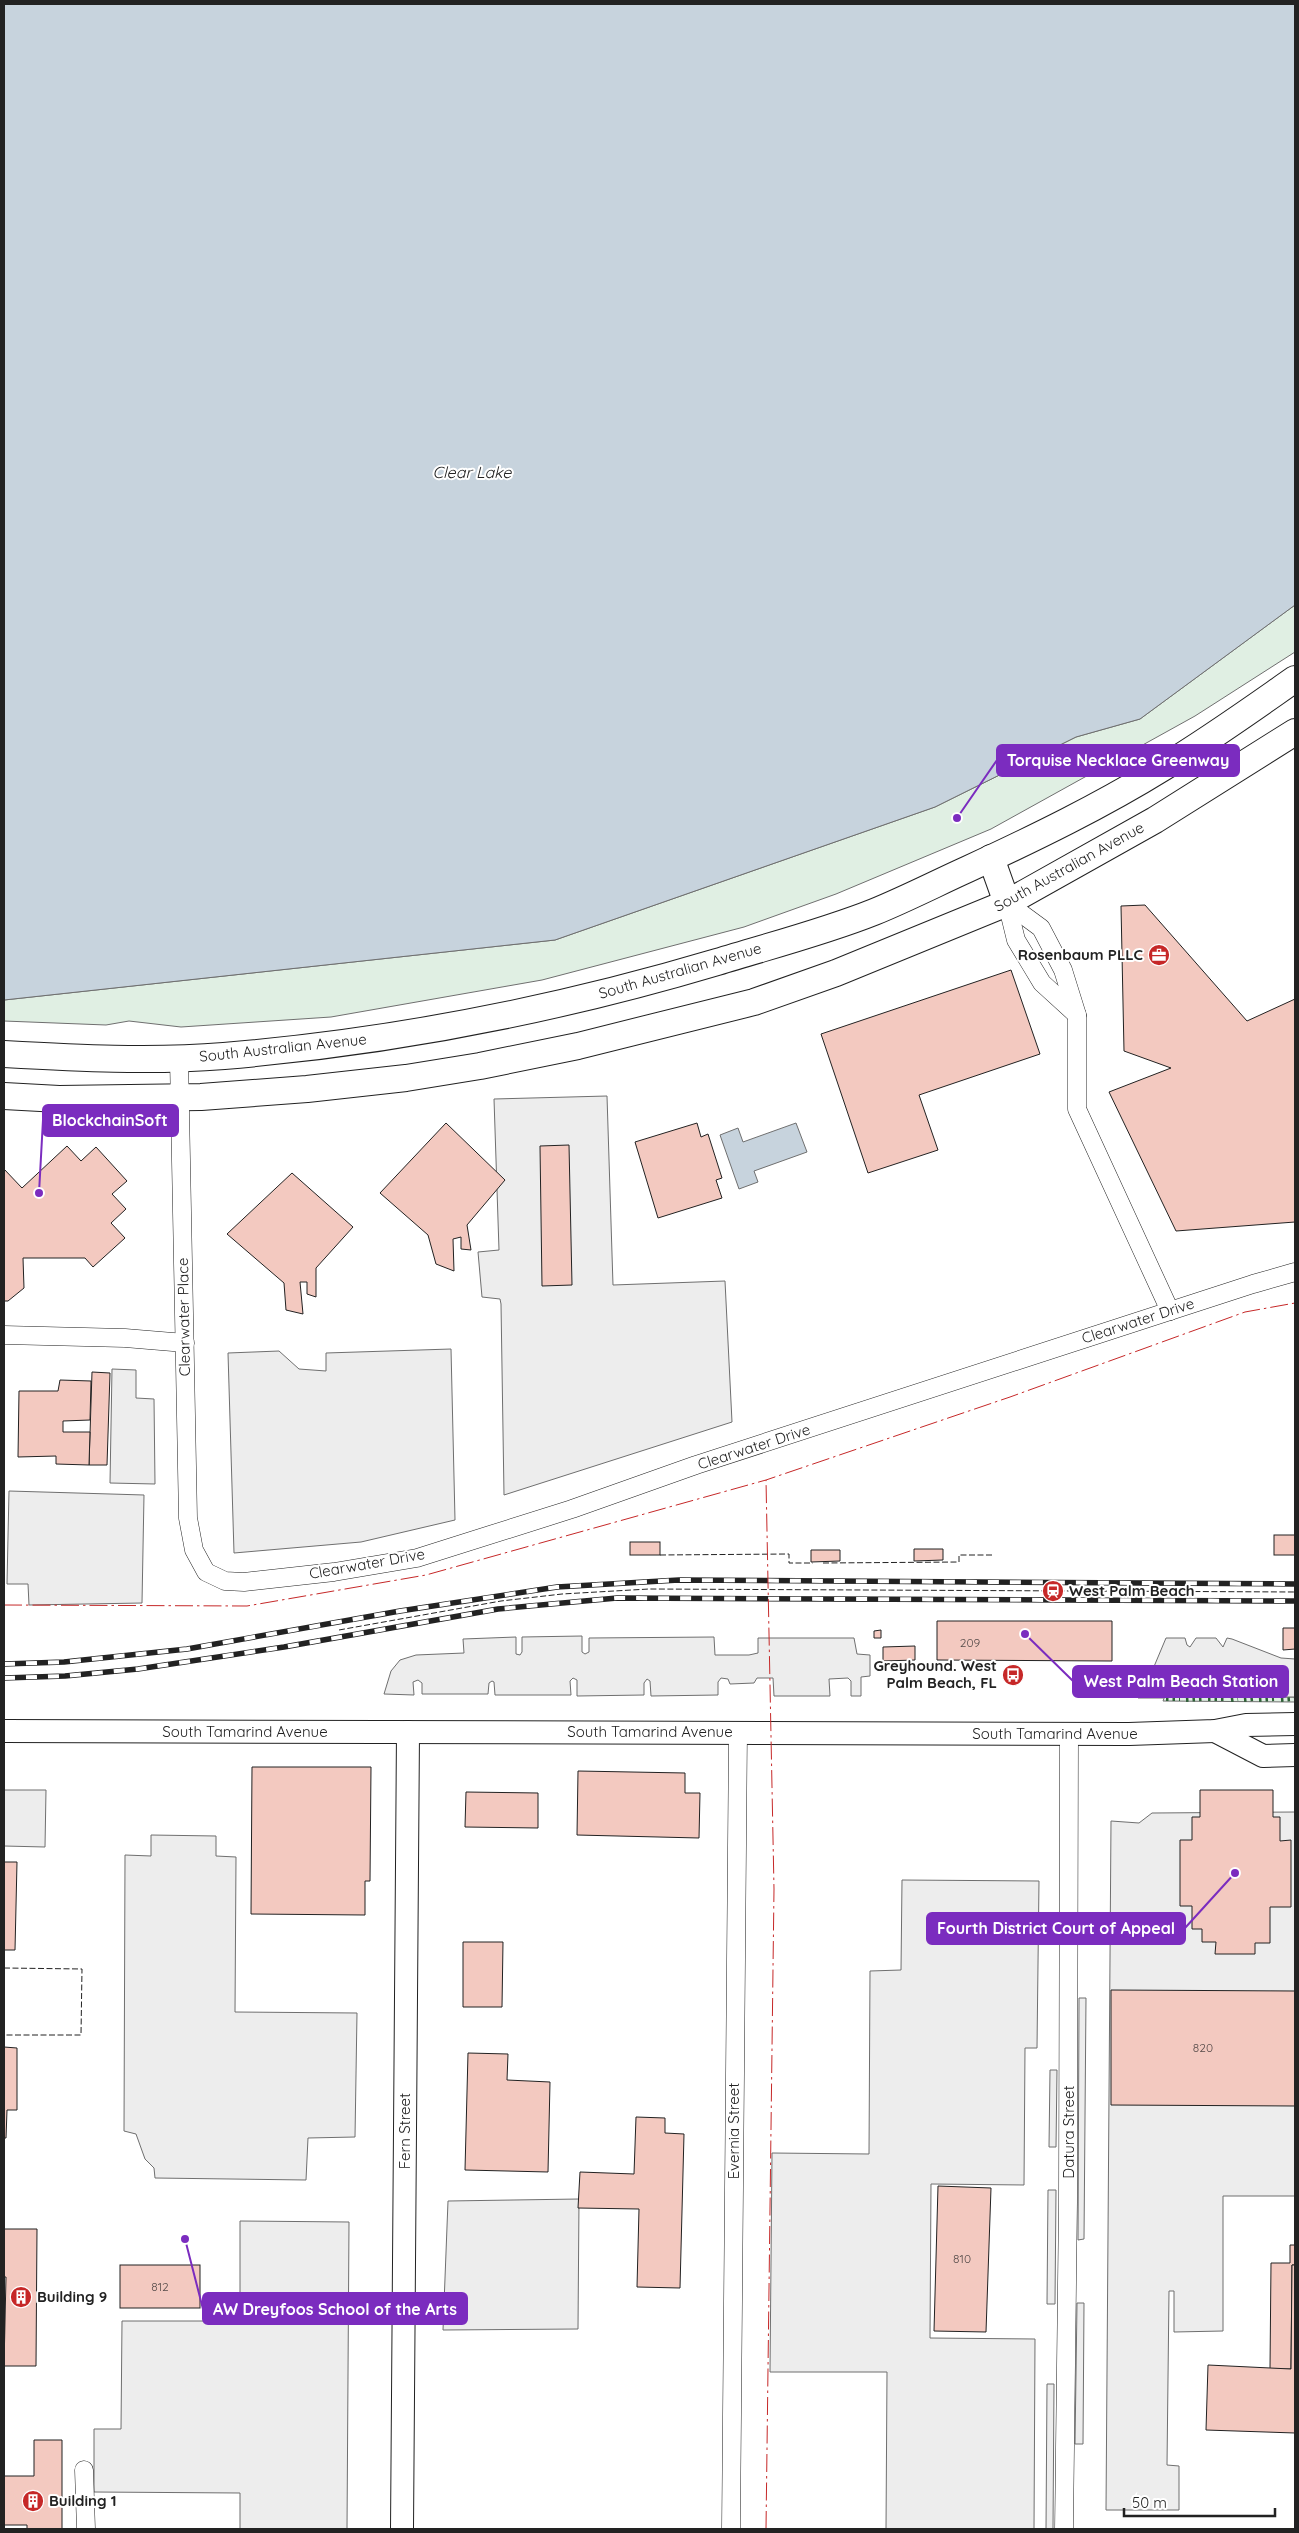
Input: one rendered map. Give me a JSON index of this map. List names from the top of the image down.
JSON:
{
  "streets": {
    "main road": ["South Australian Avenue"],
    "street": [
      "Clearwater Place",
      "Clearwater Drive",
      "South Tamarind Avenue",
      "Fern Street",
      "Evernia Street",
      "Datura Street"
    ]
  },
  "crossings": [
    ["South Australian Avenue", "Clearwater Place"],
    ["Clearwater Place", "Clearwater Drive"],
    ["South Tamarind Avenue", "Fern Street"],
    ["South Tamarind Avenue", "Evernia Street"],
    ["South Tamarind Avenue", "Datura Street"]
  ],
  "water": ["Clear Lake"],
  "places": {
    "other": [
      "Torquise Necklace Greenway",
      "BlockchainSoft",
      "West Palm Beach Station",
      "Fourth District Court of Appeal",
      "AW Dreyfoos School of the Arts"
    ],
    "office": ["Rosenbaum PLLC"],
    "station": ["West Palm Beach"],
    "bus stop": ["Greyhound. West Palm Beach, FL"],
    "building": ["Building 9", "Building 1"]
  },
  "house_numbers": [
    "209",
    "820",
    "810",
    "812"
  ],
  "scale_bar": "50 m"
}
